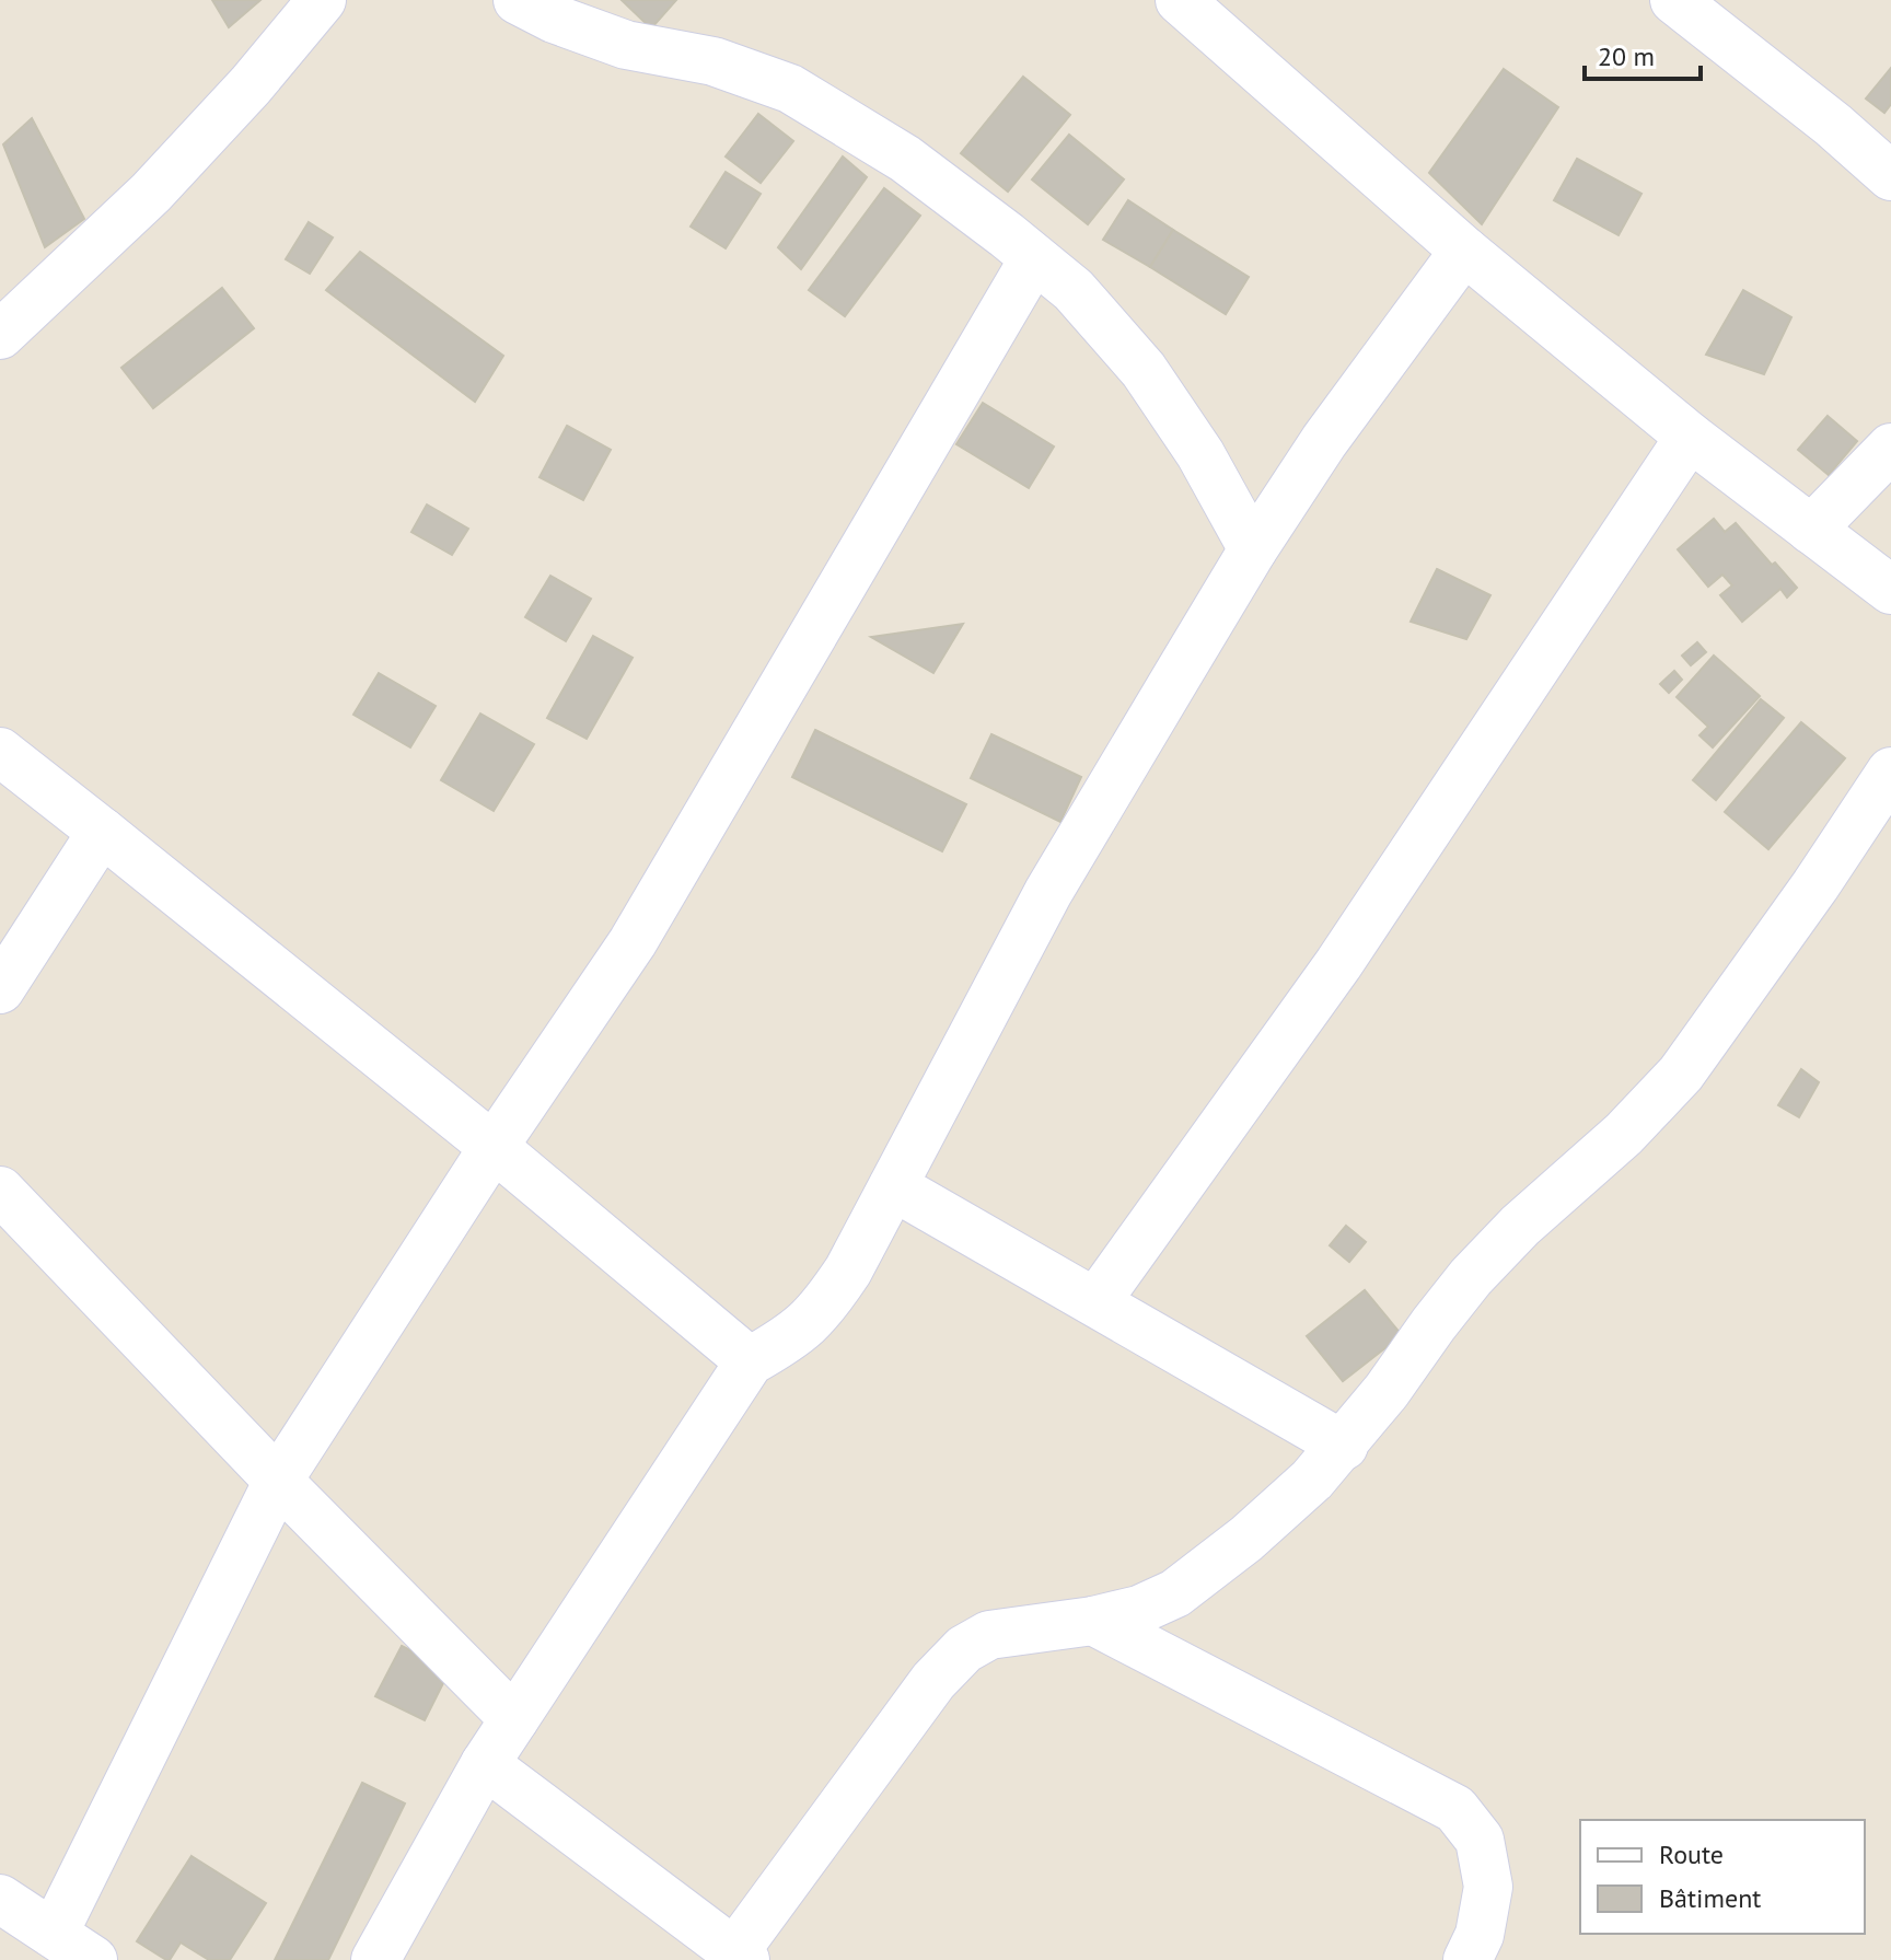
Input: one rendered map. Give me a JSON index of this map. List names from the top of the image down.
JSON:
{
  "legend": ["Route", "Bâtiment"],
  "scale_bar": "20 m"
}
